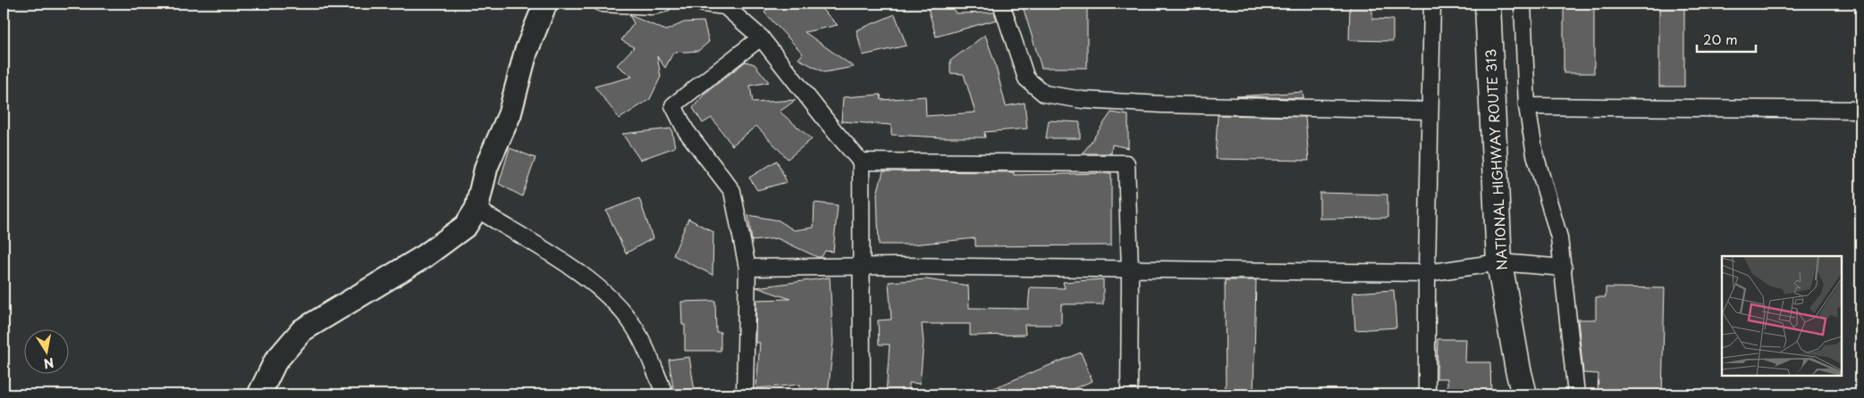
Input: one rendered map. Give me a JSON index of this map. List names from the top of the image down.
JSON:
{
  "streets": {
    "highway": ["NATIONAL HIGHWAY ROUTE 313"]
  },
  "scale_bar": "20 m",
  "north": "bottom"
}
